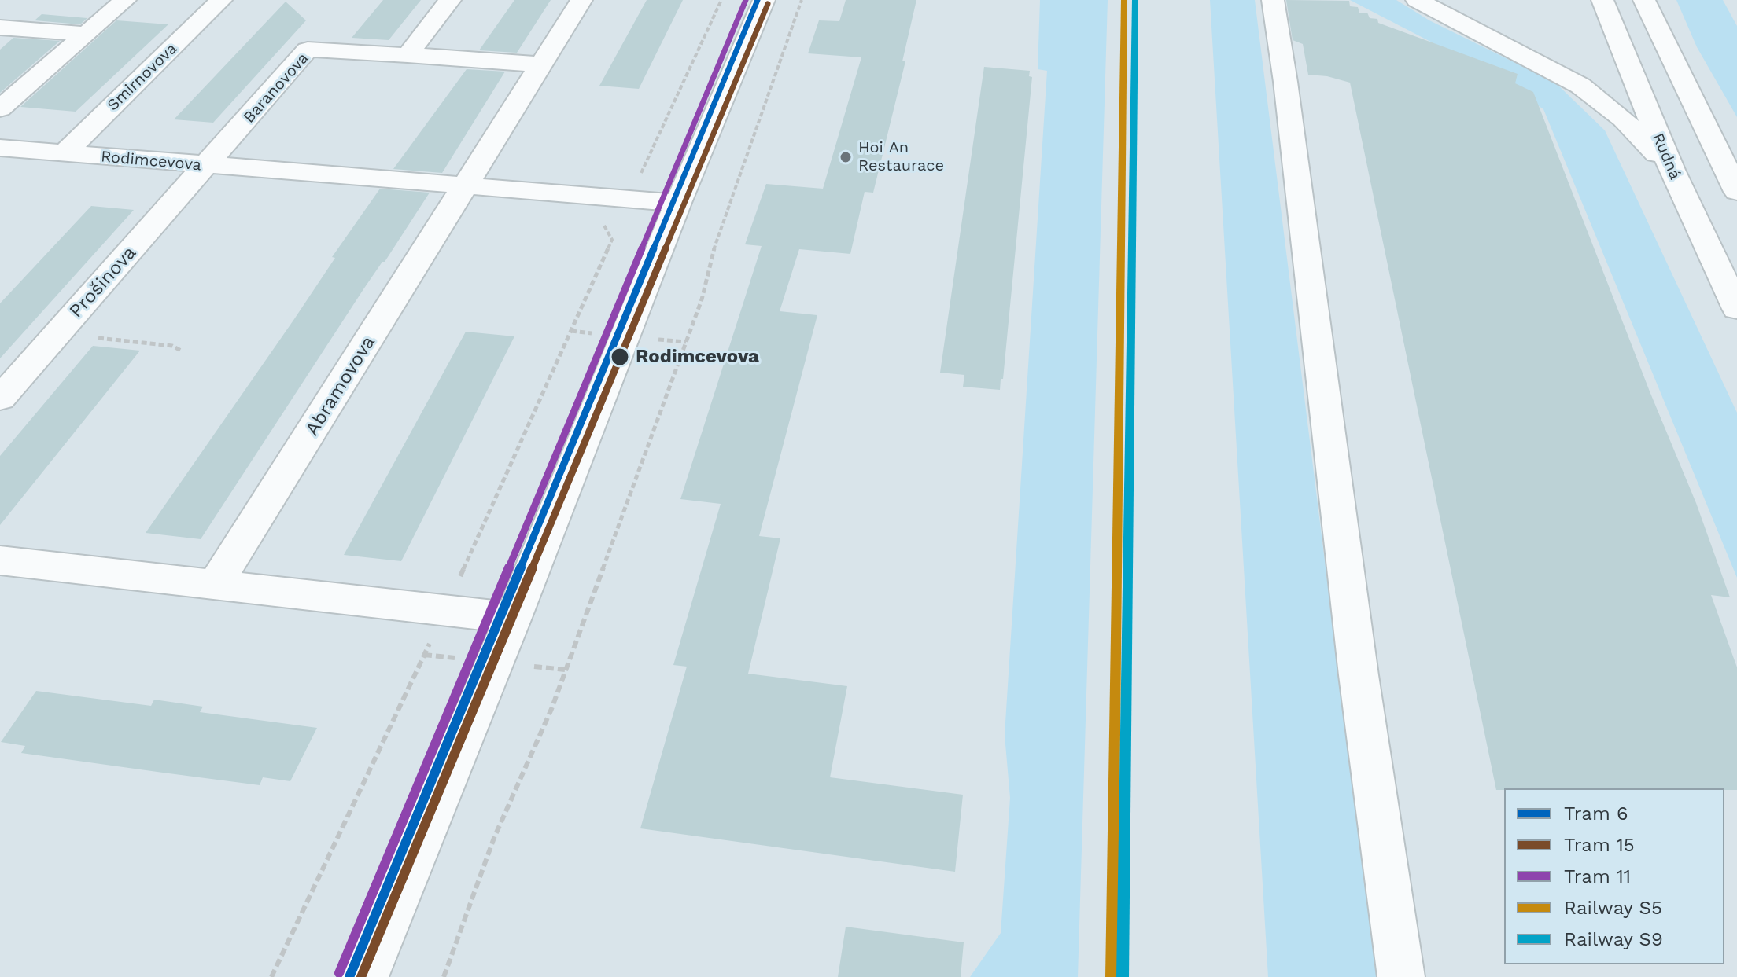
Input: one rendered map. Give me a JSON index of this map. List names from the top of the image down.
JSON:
{
  "streets": {
    "main road": [
      "Smirnovova",
      "Baranovova",
      "Rudná",
      "Rodimcevova",
      "Prošinova",
      "Abramovova"
    ]
  },
  "crossings": [
    ["Smirnovova", "Rodimcevova"],
    ["Baranovova", "Rodimcevova"],
    ["Baranovova", "Prošinova"],
    ["Rodimcevova", "Prošinova"],
    ["Rodimcevova", "Abramovova"]
  ],
  "places": ["Hoi An Restaurace", "Rodimcevova"],
  "lines": [
    "tram line 6",
    "tram line 11",
    "rail line S5",
    "rail line S9",
    "tram line 15"
  ],
  "legend": [
    "Tram 6",
    "Tram 15",
    "Tram 11",
    "Railway S5",
    "Railway S9"
  ]
}
